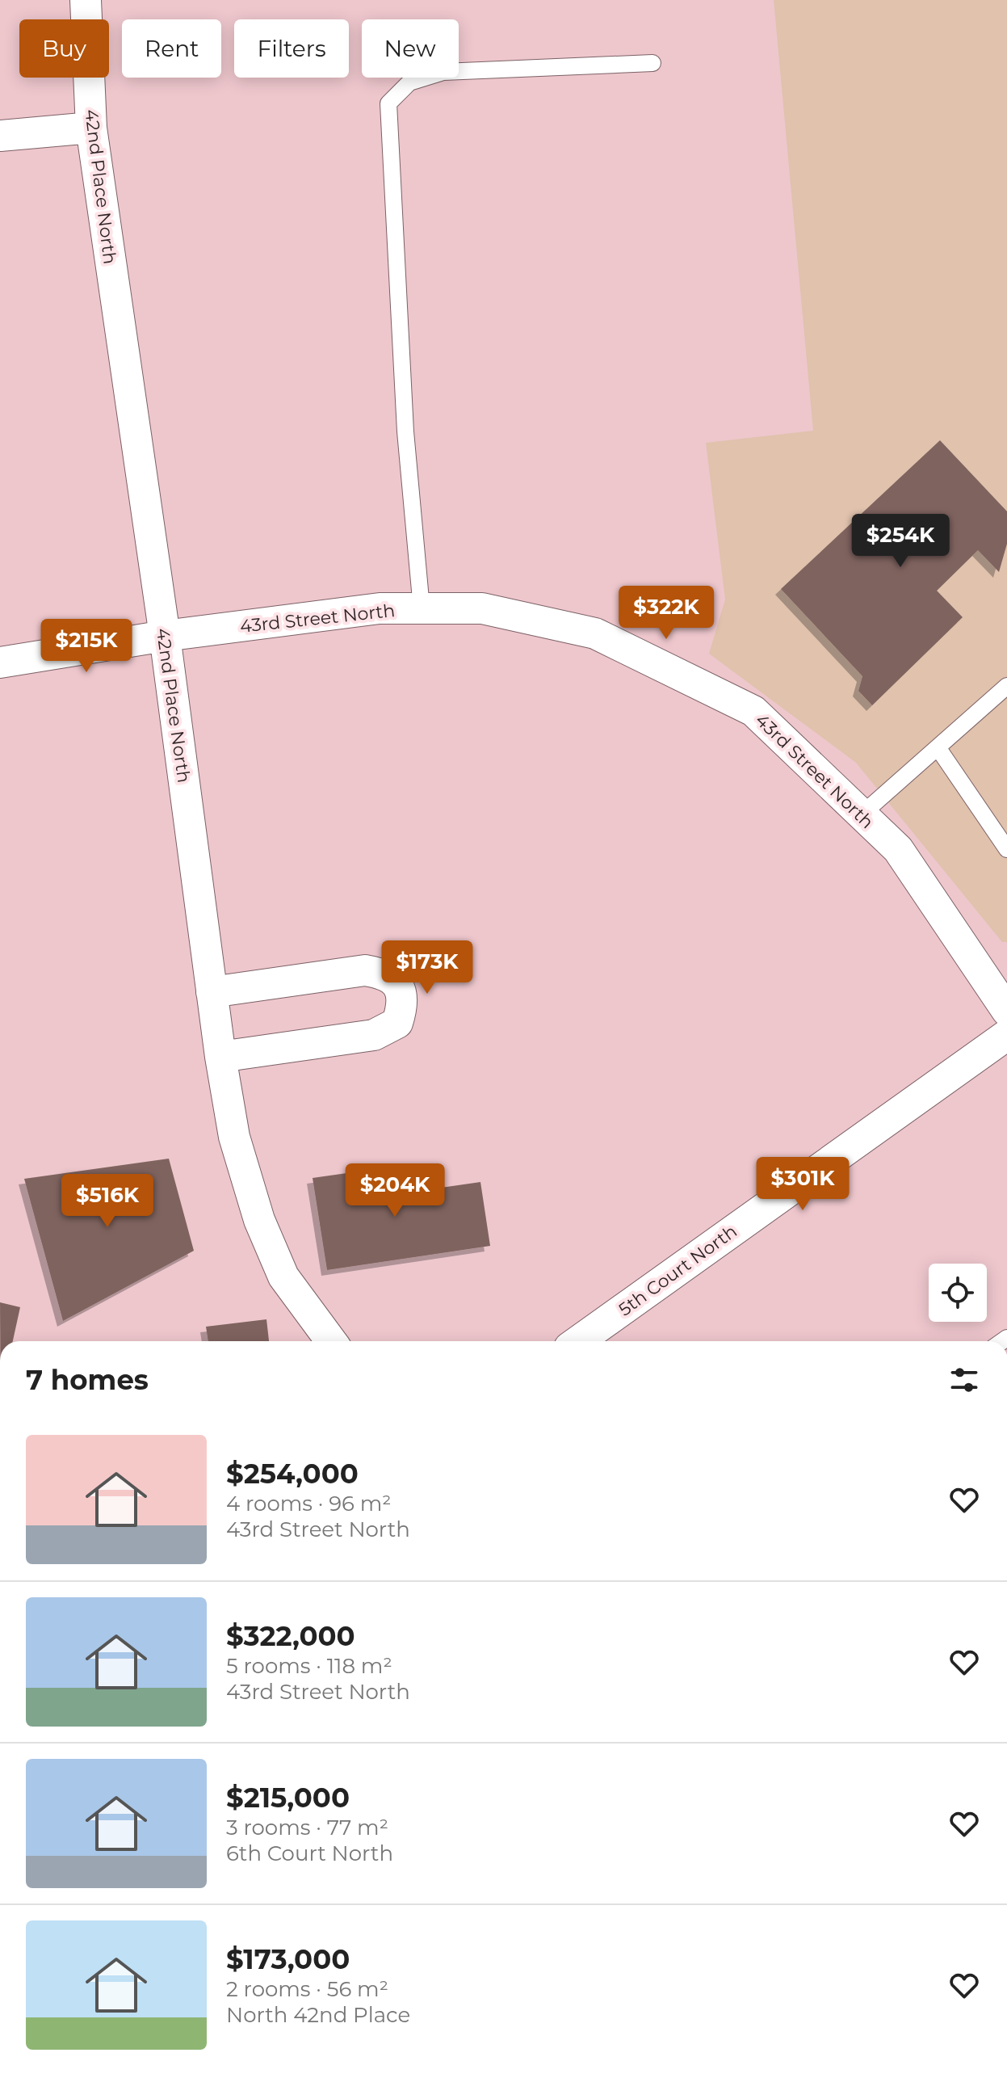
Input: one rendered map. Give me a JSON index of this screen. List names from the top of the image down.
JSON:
{
  "streets": {
    "street": ["42nd Place North", "43rd Street North", "5th Court North"]
  },
  "crossings": [
    ["42nd Place North", "43rd Street North"]
  ],
  "page": {
    "chip": [
      "Buy",
      "Rent",
      "Filters",
      "New"
    ],
    "price": [
      "$254K",
      "$322K",
      "$215K",
      "$173K",
      "$301K",
      "$204K",
      "$516K"
    ],
    "heading": "7 homes",
    "list": [
      {
        "name": "$254,000",
        "note": "4 rooms · 96 m² · 43rd Street North"
      },
      {
        "name": "$322,000",
        "note": "5 rooms · 118 m² · 43rd Street North"
      },
      {
        "name": "$215,000",
        "note": "3 rooms · 77 m² · 6th Court North"
      },
      {
        "name": "$173,000",
        "note": "2 rooms · 56 m² · North 42nd Place"
      }
    ]
  }
}
